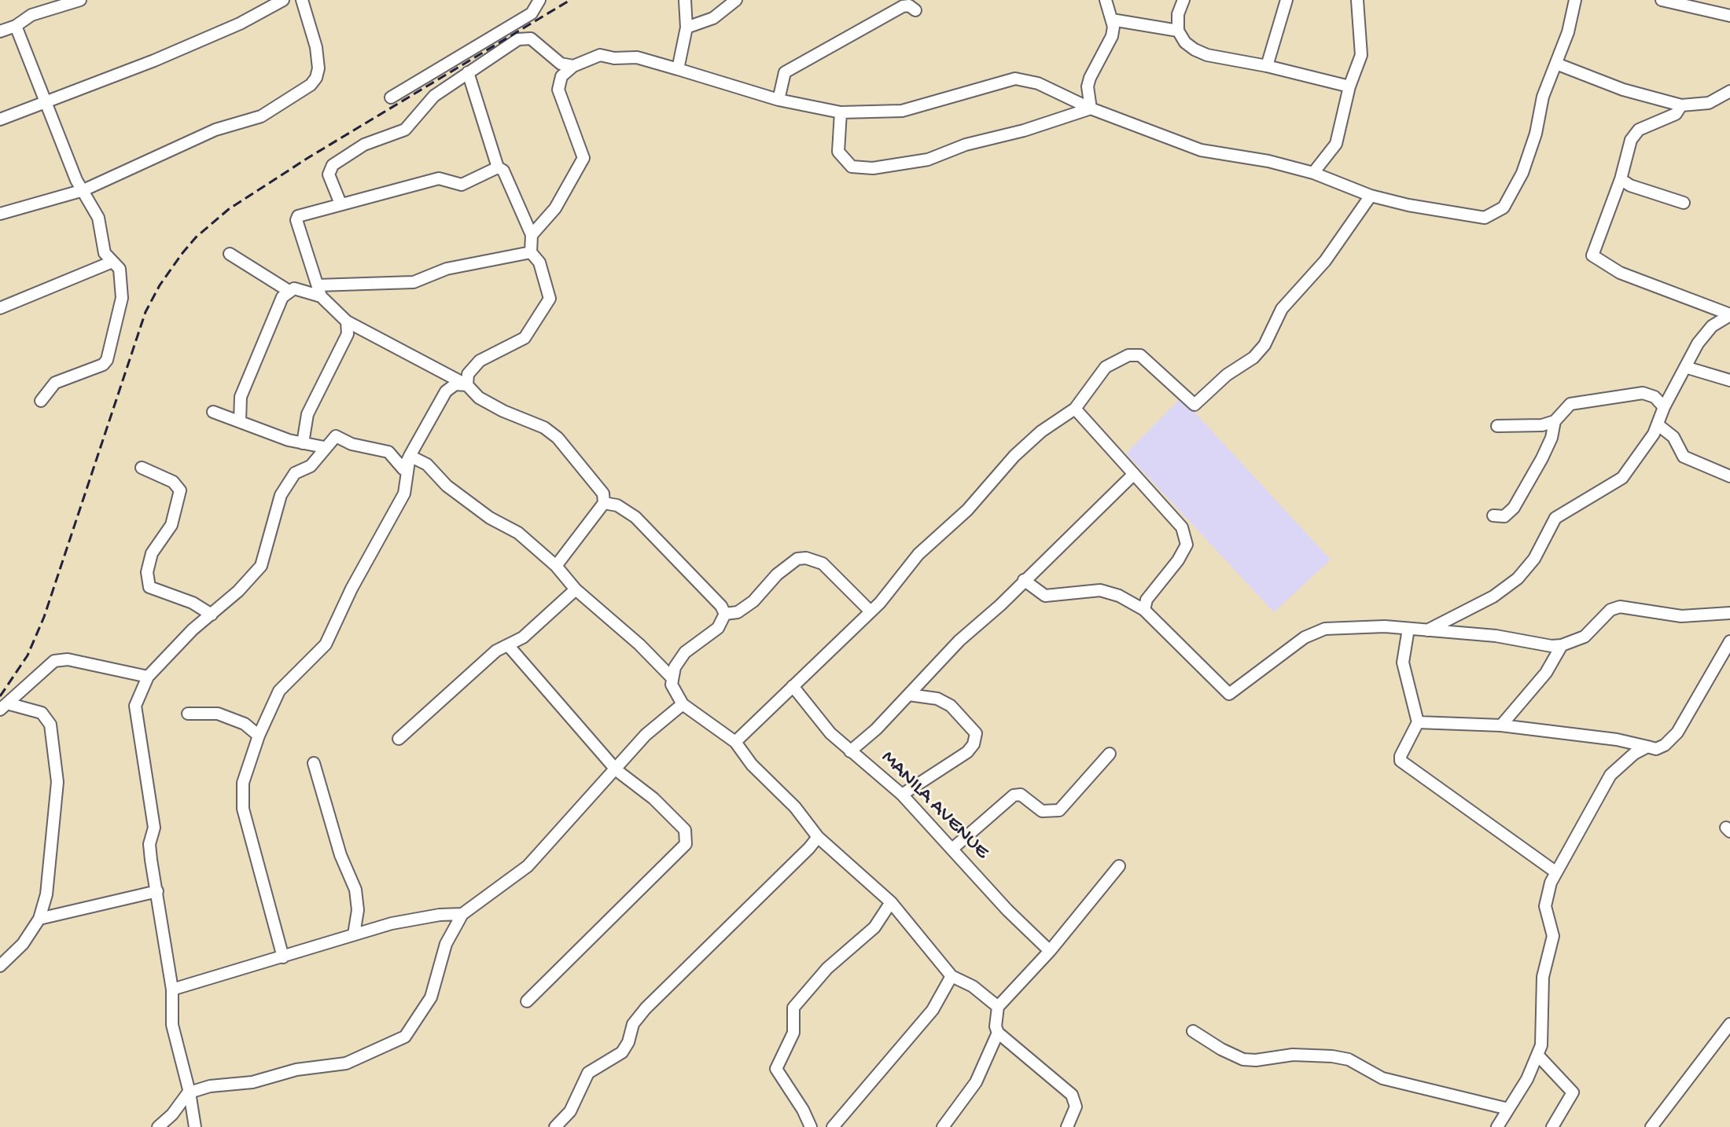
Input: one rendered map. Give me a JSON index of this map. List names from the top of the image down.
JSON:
{
  "streets": {
    "street": ["MANILA AVENUE"]
  }
}
